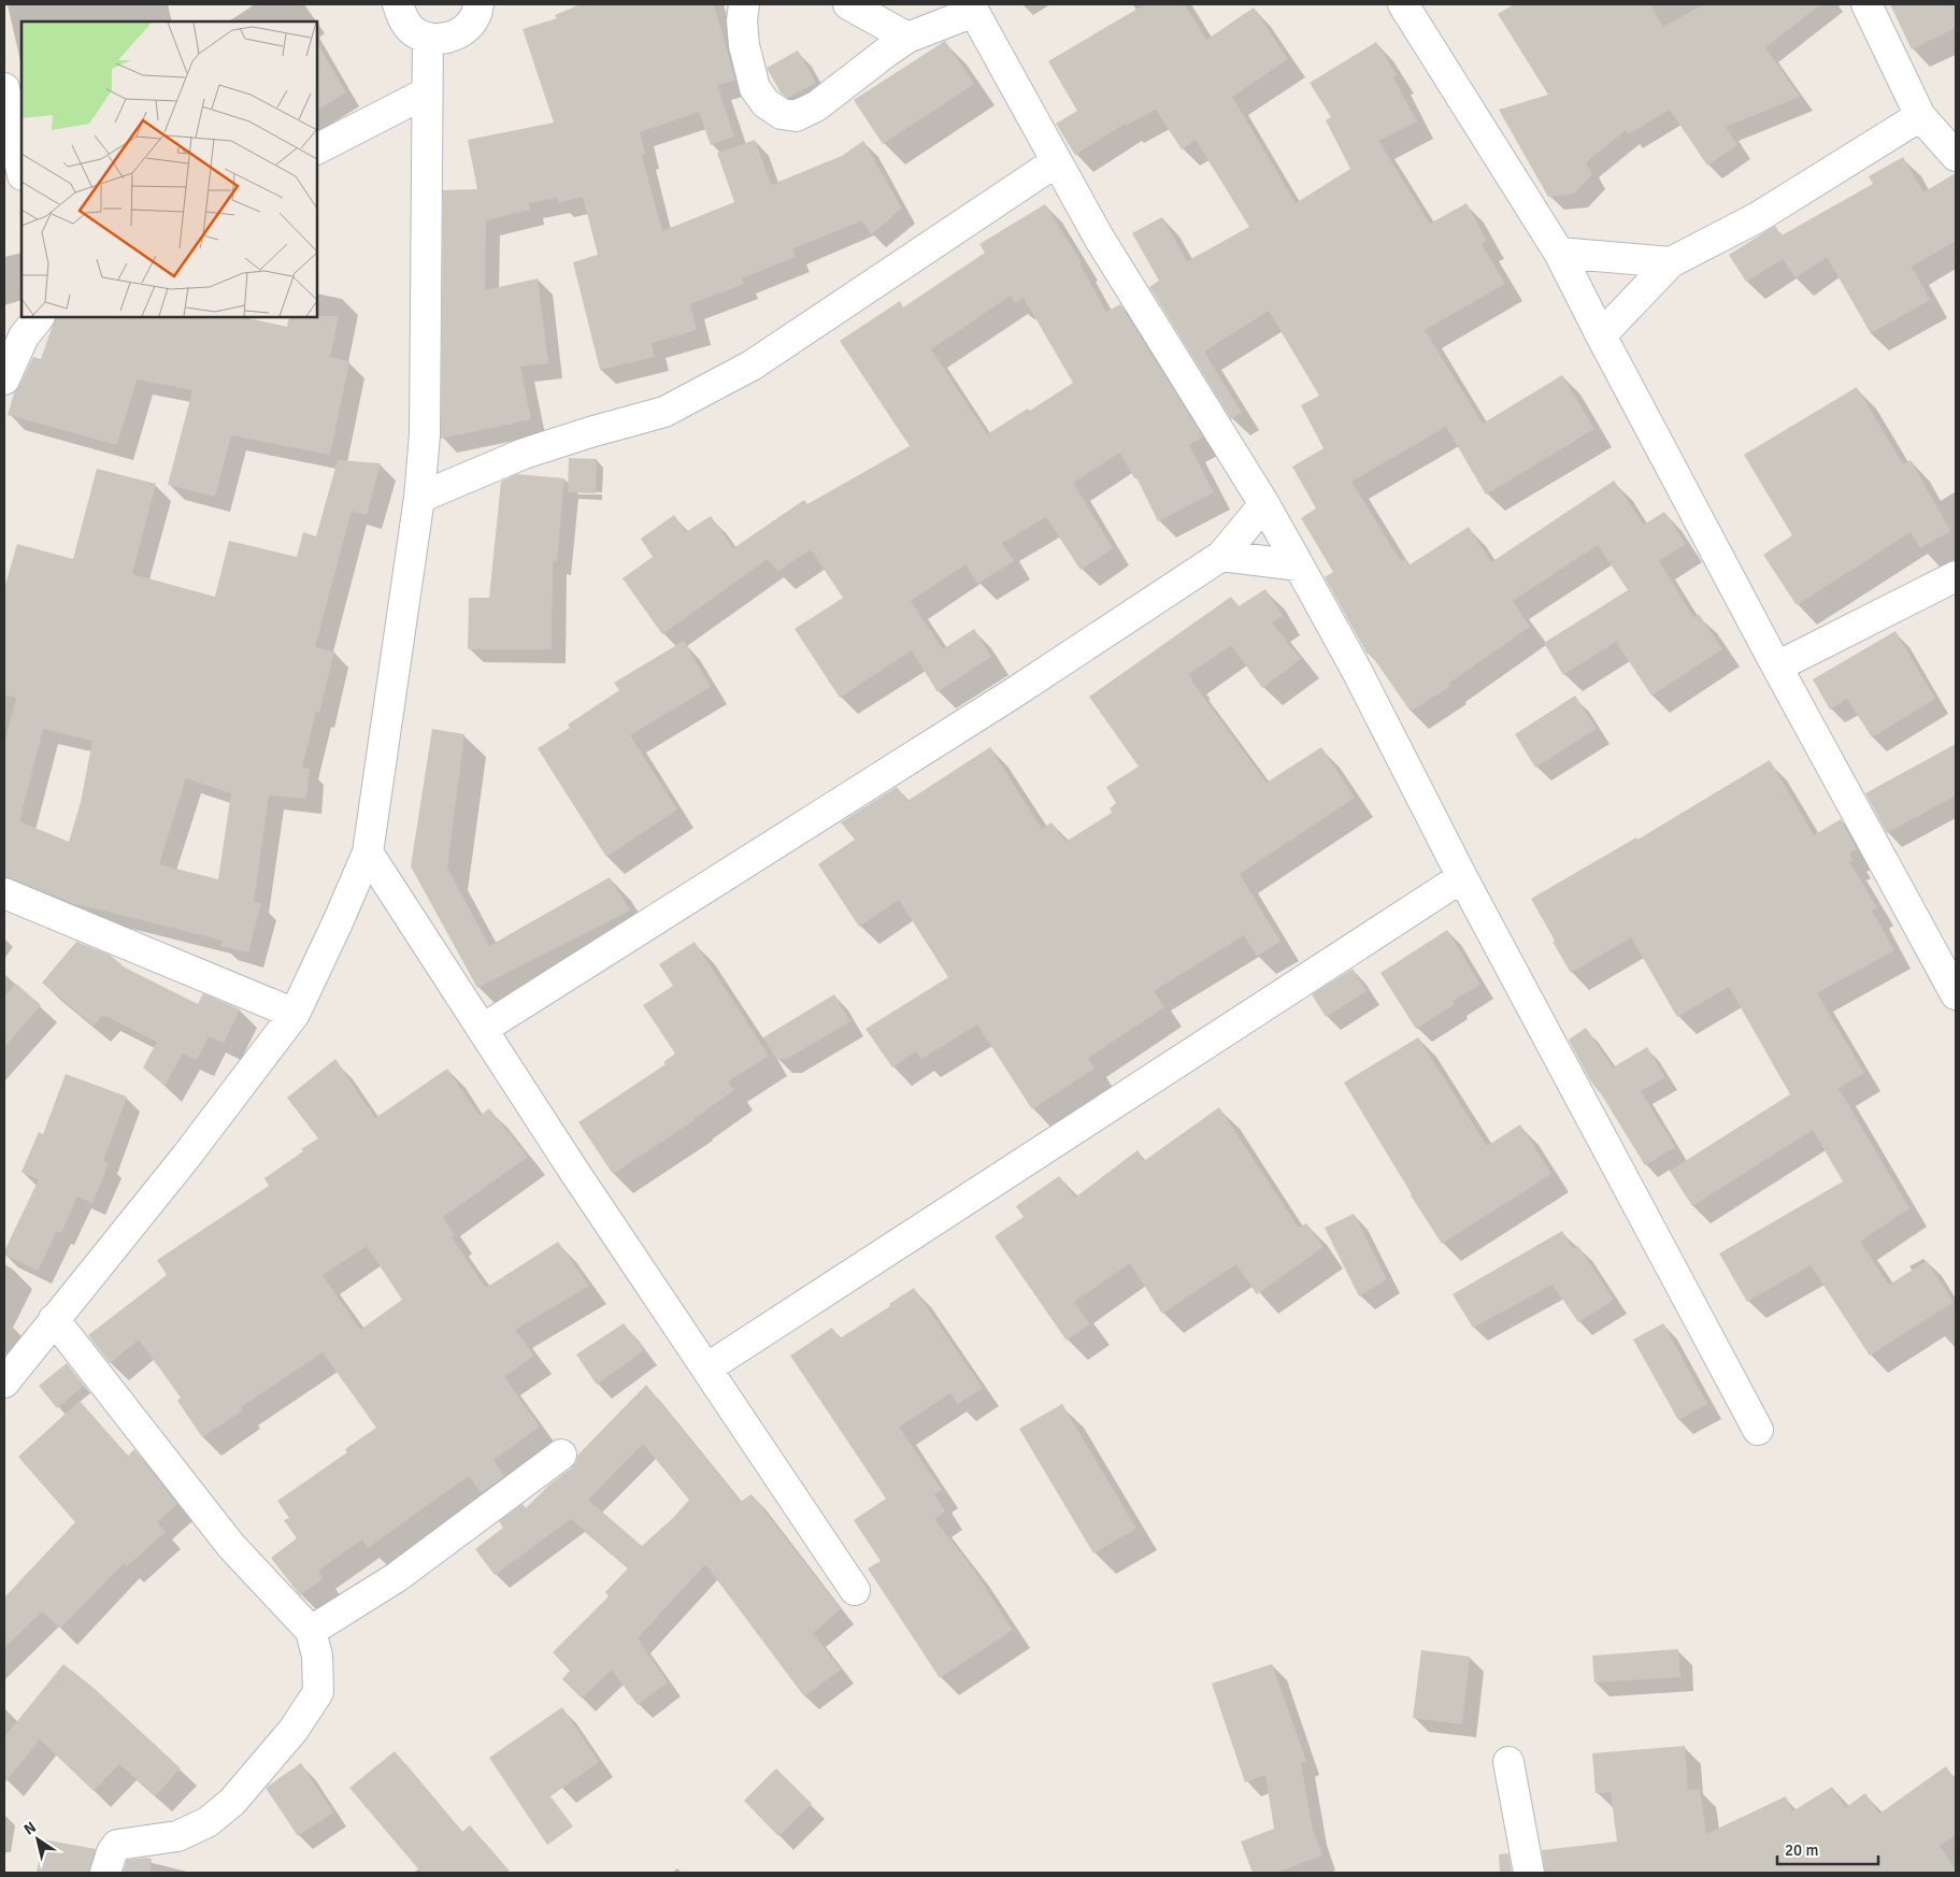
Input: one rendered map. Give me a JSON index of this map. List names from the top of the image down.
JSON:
{
  "scale_bar": "20 m",
  "north": "top left"
}
